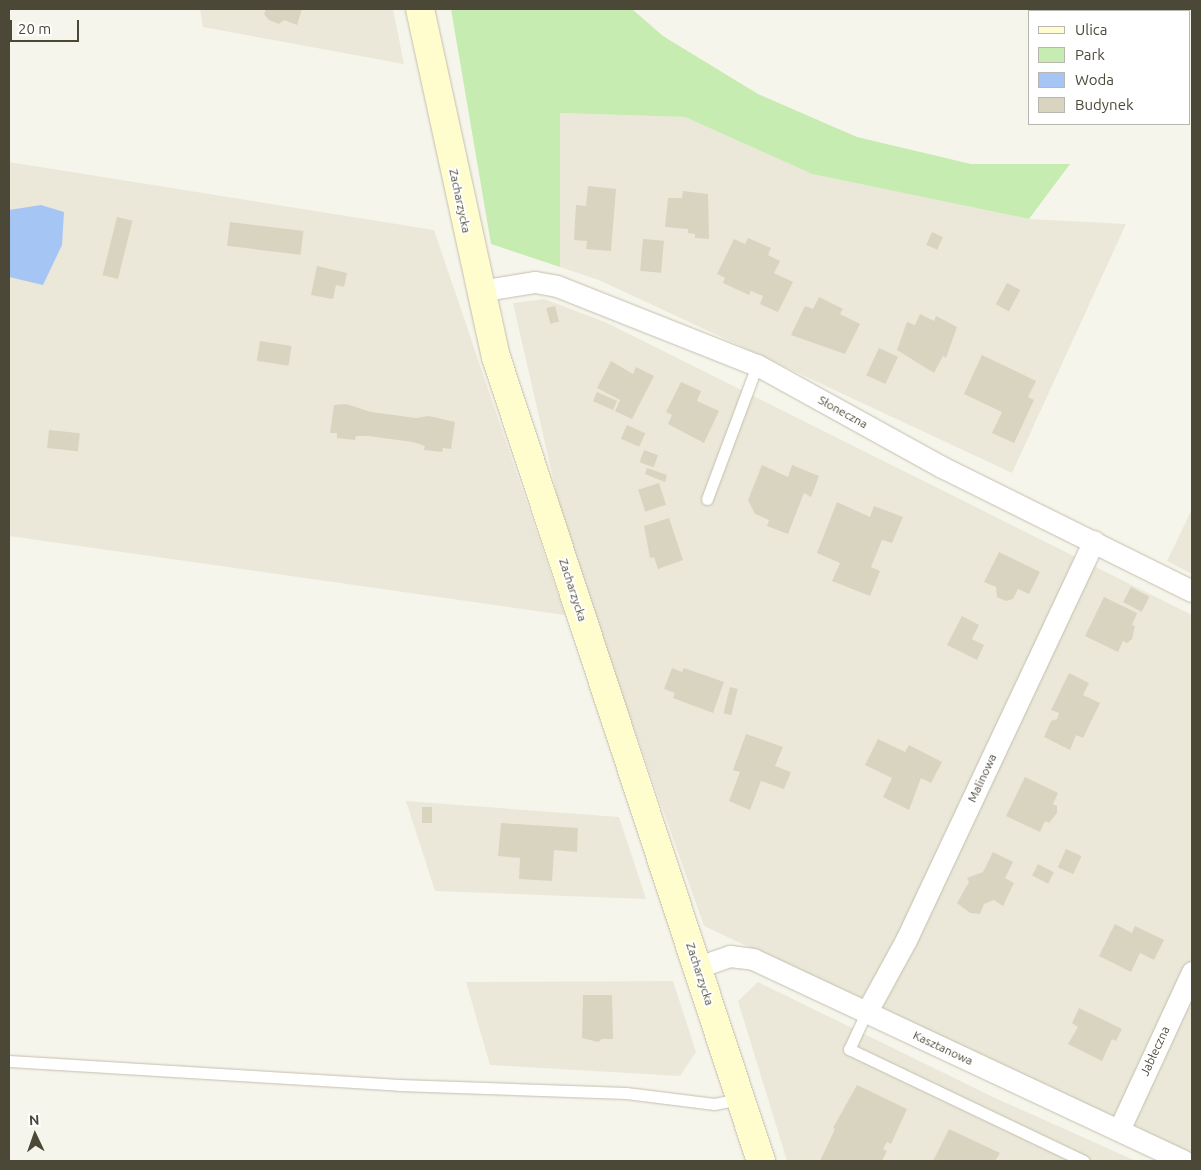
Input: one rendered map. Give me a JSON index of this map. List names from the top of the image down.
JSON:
{
  "streets": {
    "street": [
      "Zacharzycka",
      "Słoneczna",
      "Malinowa",
      "Kasztanowa",
      "Jabłeczna"
    ]
  },
  "crossings": [
    ["Zacharzycka", "Słoneczna"],
    ["Zacharzycka", "Kasztanowa"],
    ["Słoneczna", "Malinowa"],
    ["Malinowa", "Kasztanowa"],
    ["Kasztanowa", "Jabłeczna"]
  ],
  "legend": [
    "Ulica",
    "Park",
    "Woda",
    "Budynek"
  ],
  "scale_bar": "20 m",
  "north": "top"
}
